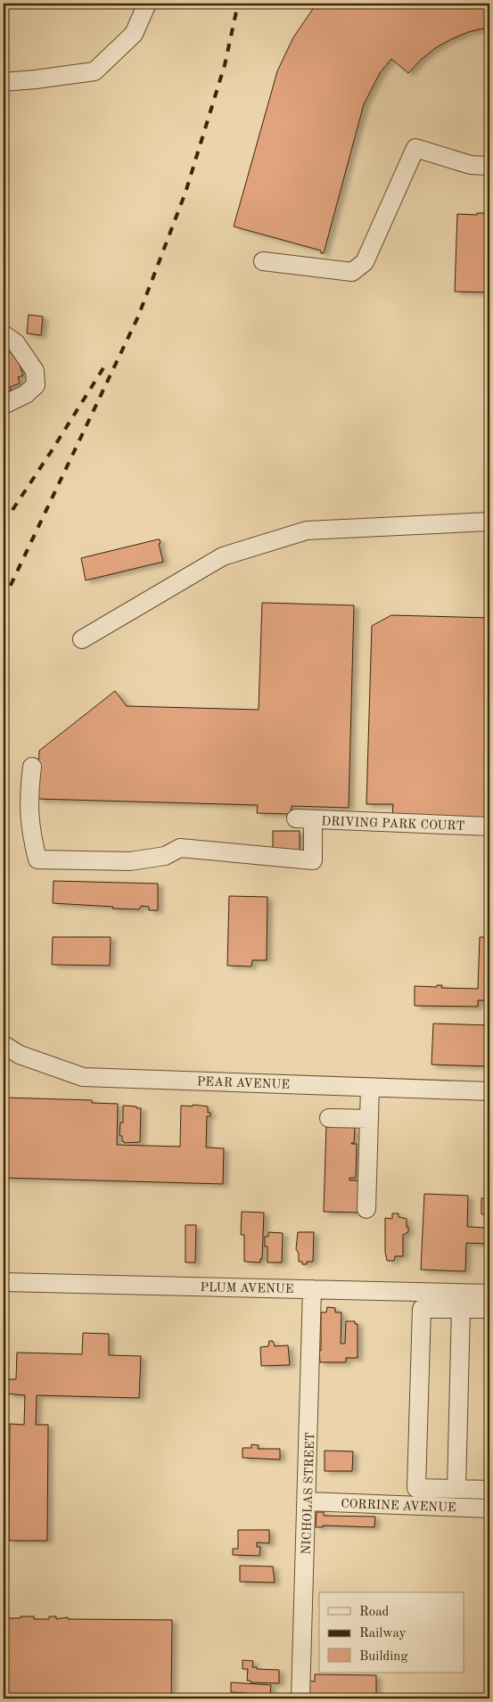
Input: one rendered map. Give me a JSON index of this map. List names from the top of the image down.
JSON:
{
  "streets": {
    "street": [
      "DRIVING PARK COURT",
      "PEAR AVENUE",
      "PLUM AVENUE",
      "NICHOLAS STREET",
      "CORRINE AVENUE"
    ]
  },
  "crossings": [
    ["PLUM AVENUE", "NICHOLAS STREET"],
    ["NICHOLAS STREET", "CORRINE AVENUE"]
  ],
  "legend": ["Road", "Railway", "Building"]
}
